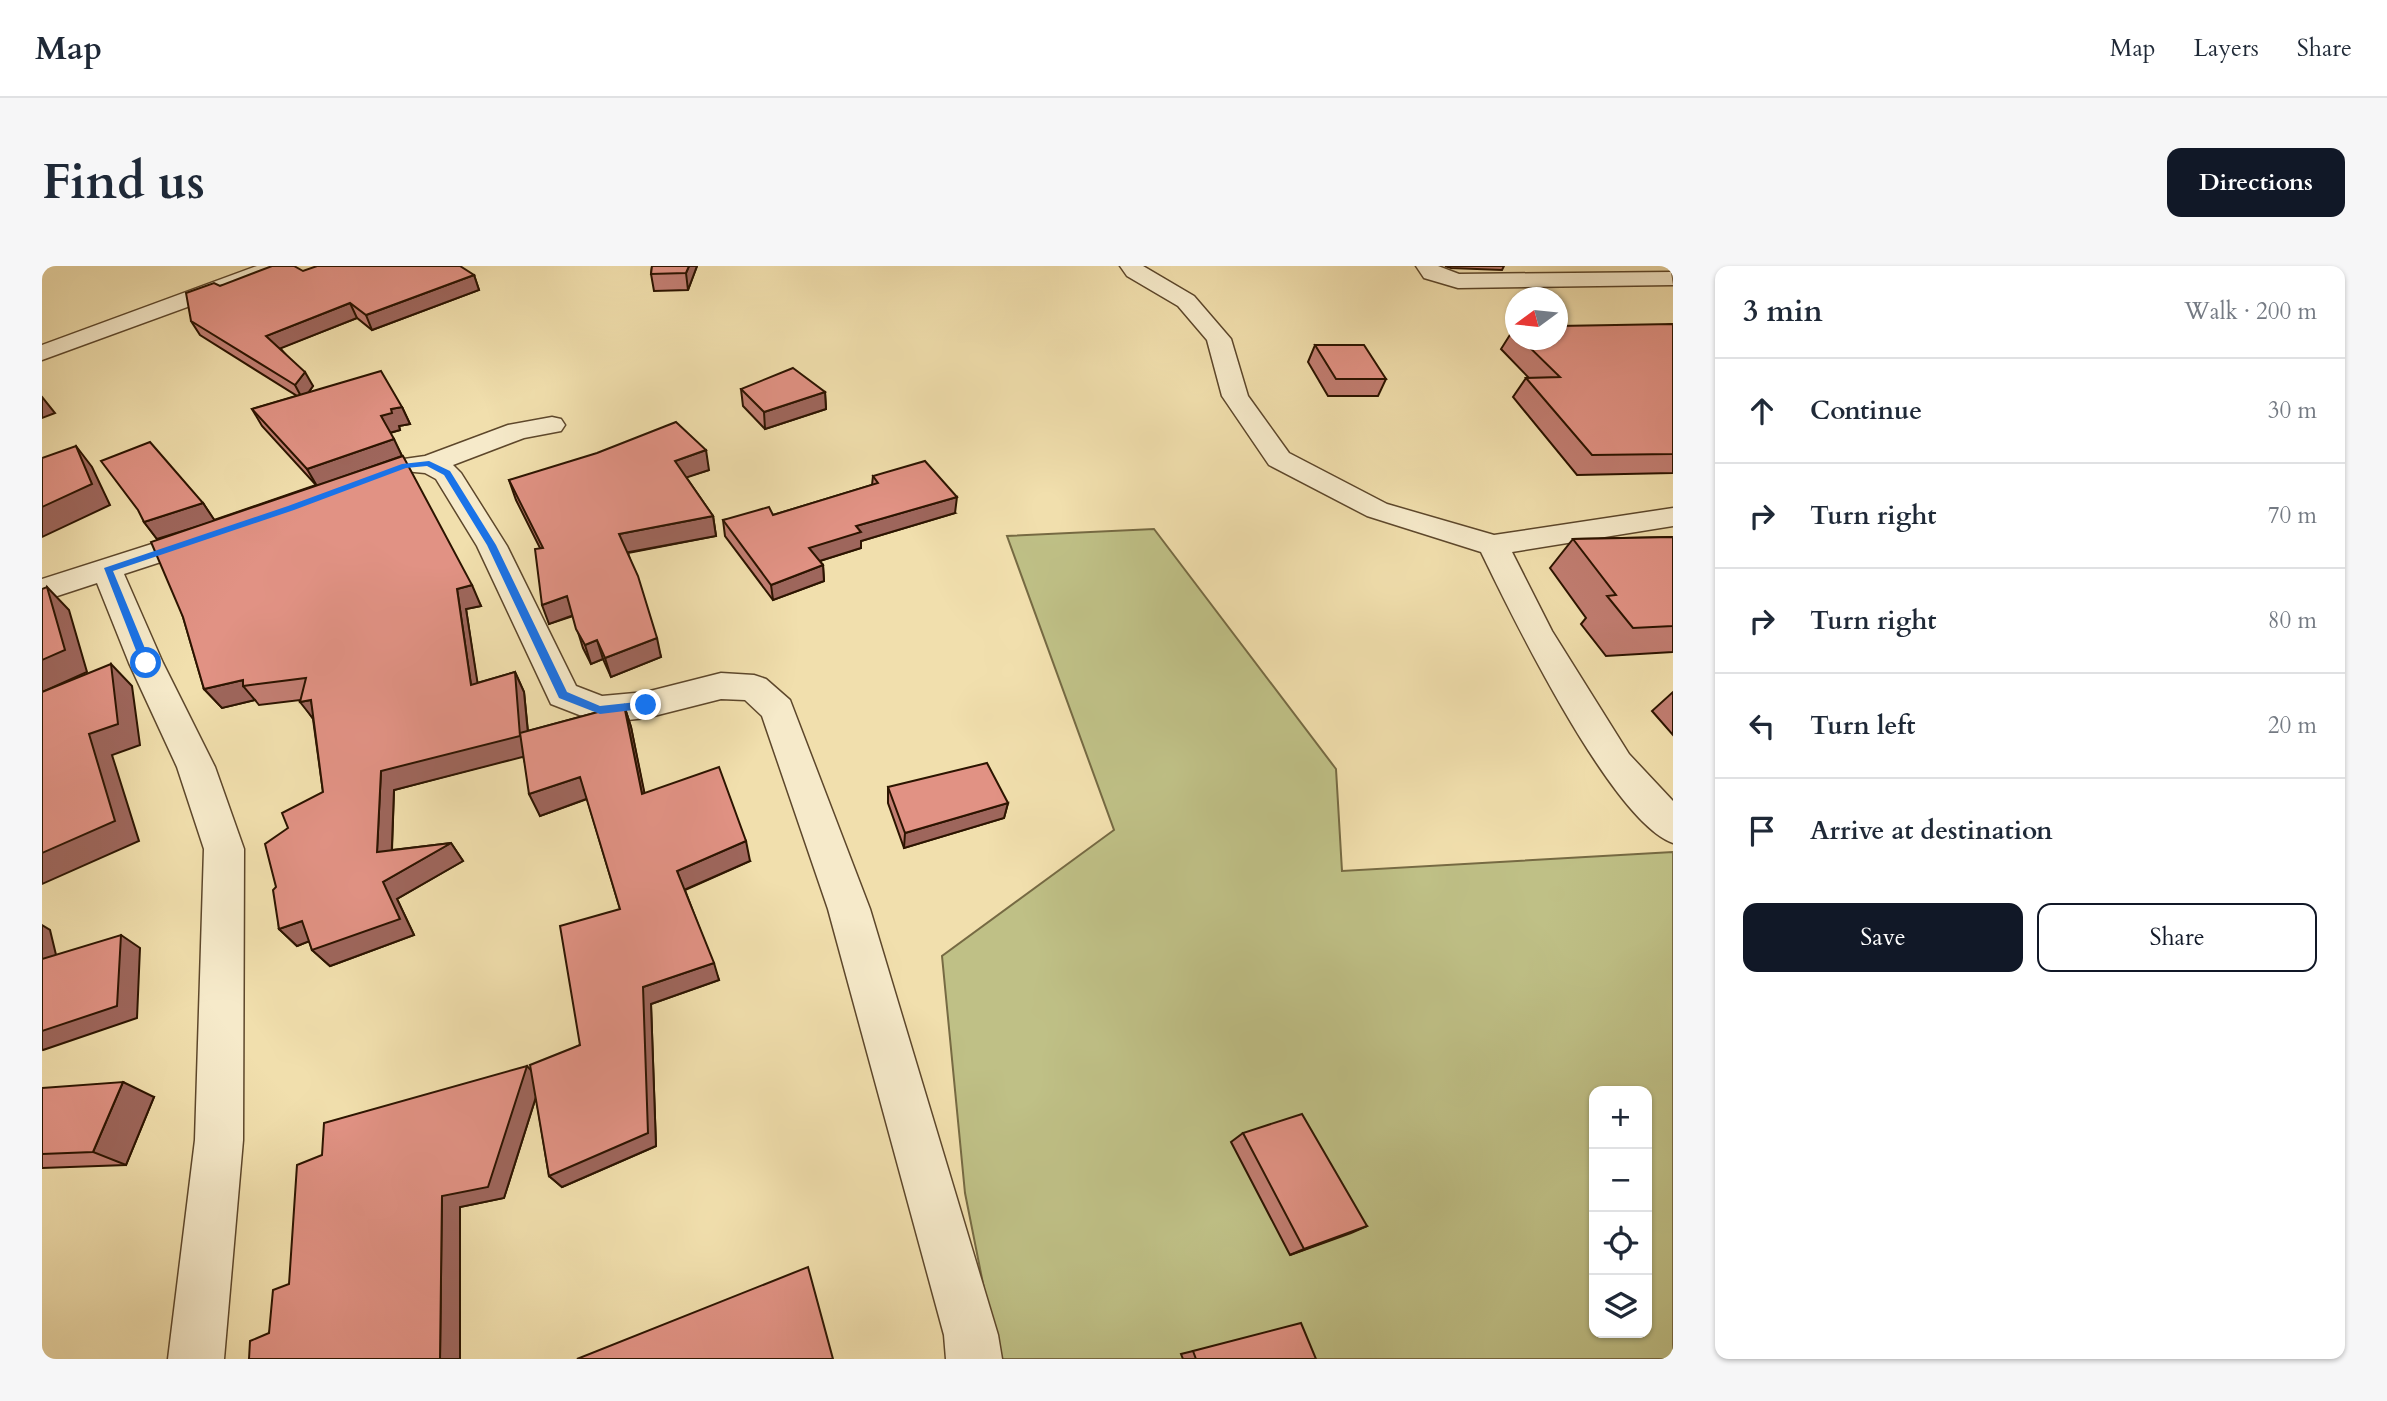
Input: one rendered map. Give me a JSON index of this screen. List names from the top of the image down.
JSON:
{
  "north": "left",
  "page": {
    "header": "Map",
    "nav": ["Map", "Layers", "Share"],
    "buttons": [
      "Directions",
      ["Save", "Share"]
    ],
    "title": "Find us",
    "heading": ["3 min", "Walk · 200 m"],
    "list": [
      ["Continue", "30 m"],
      ["Turn right", "70 m"],
      ["Turn right", "80 m"],
      ["Turn left", "20 m"],
      "Arrive at destination"
    ],
    "map_buttons": ["+", "−"]
  }
}
